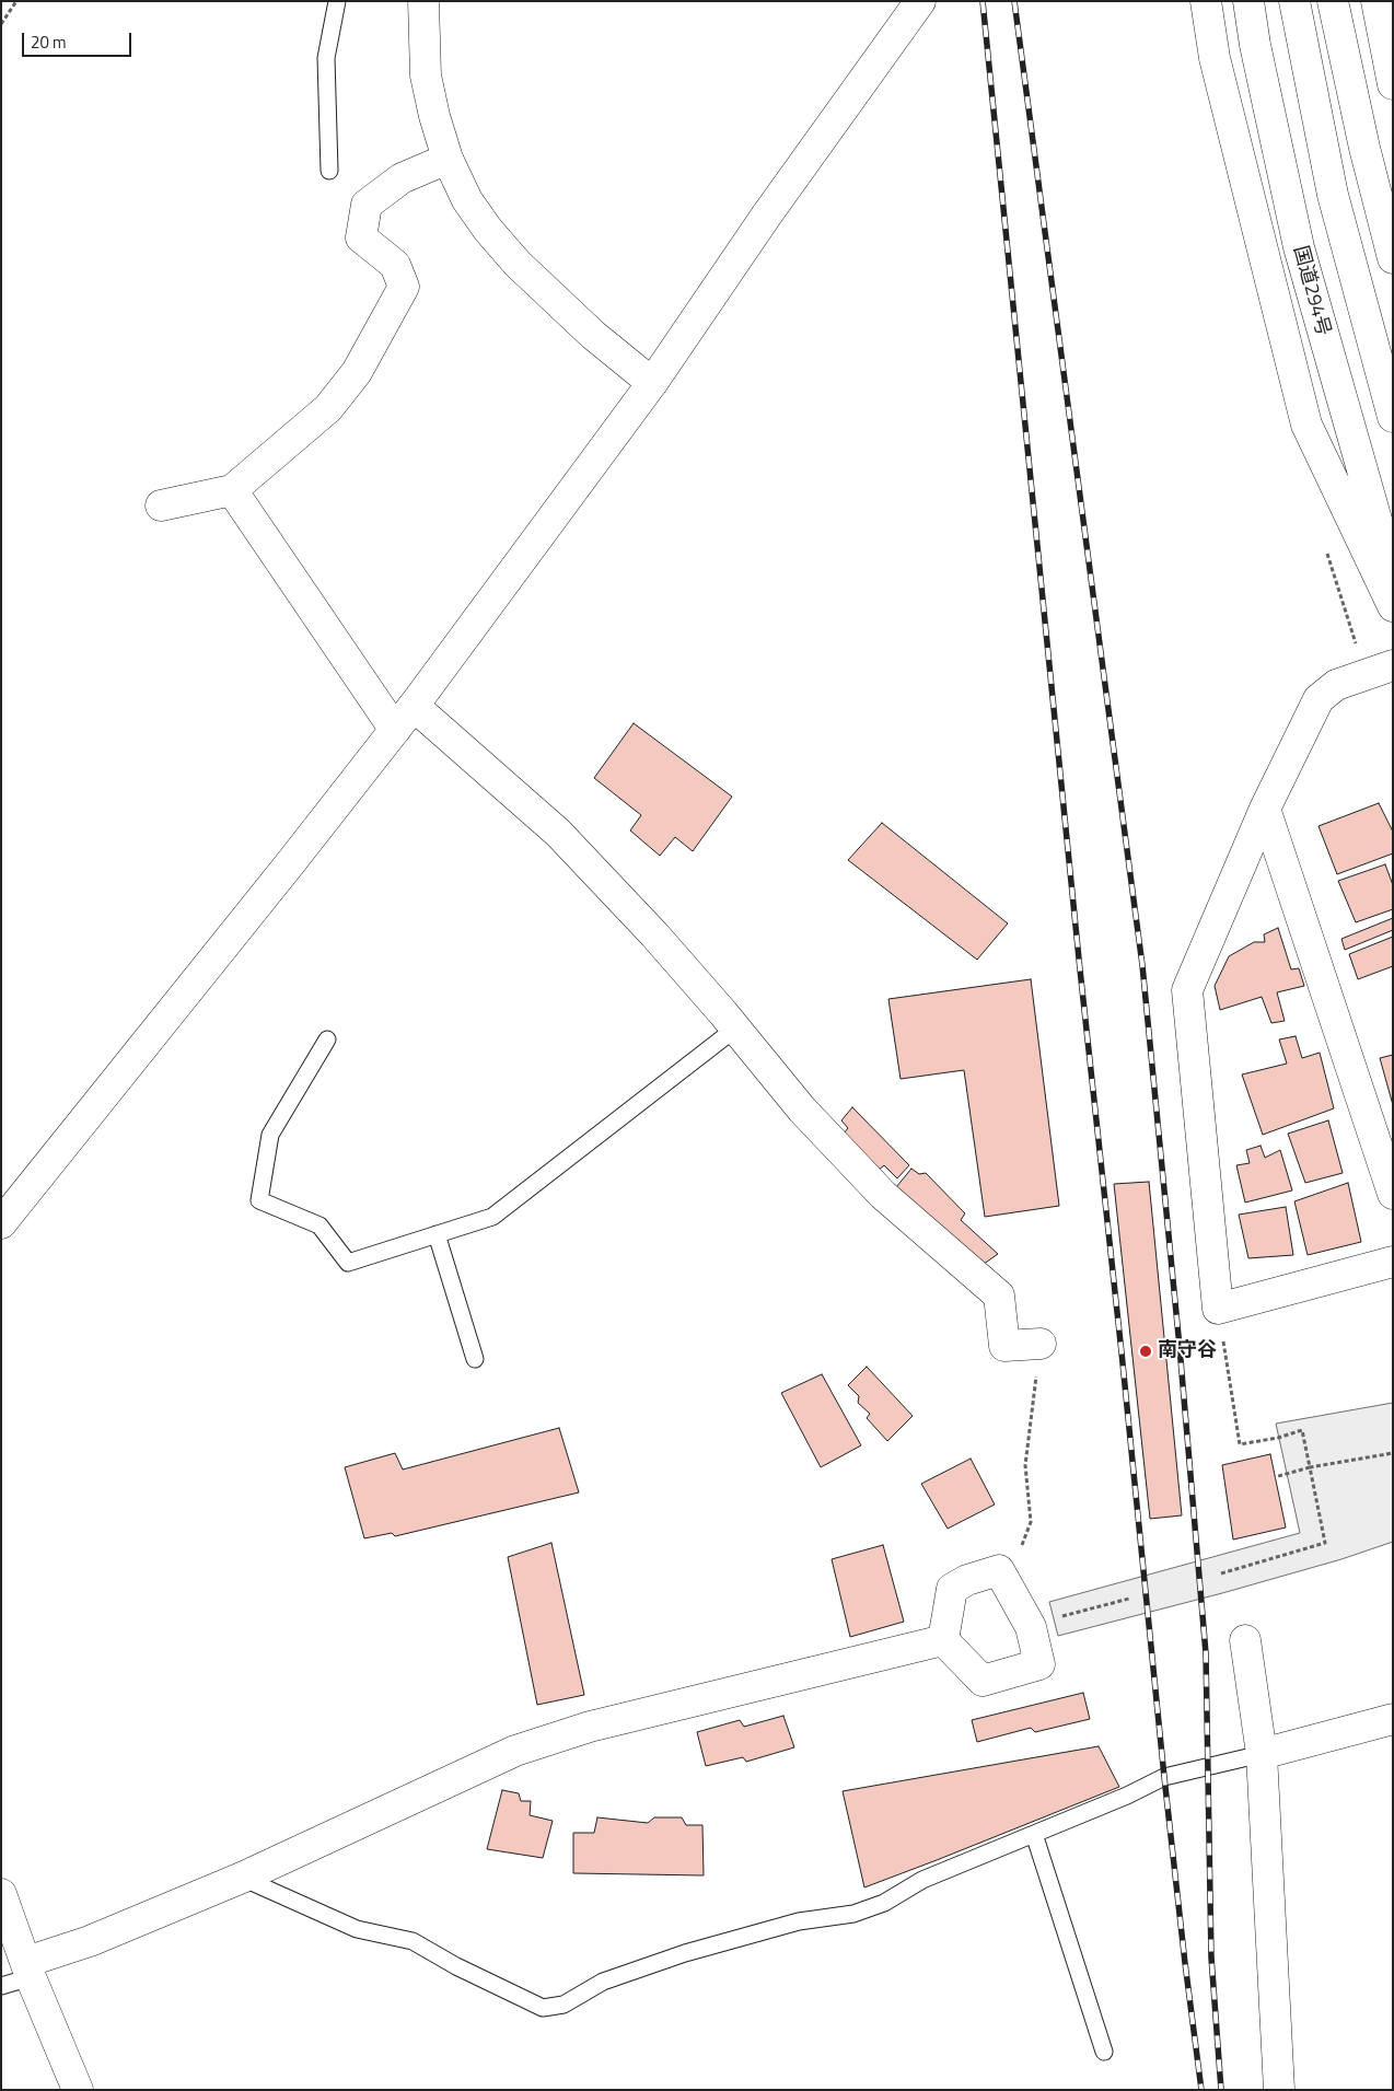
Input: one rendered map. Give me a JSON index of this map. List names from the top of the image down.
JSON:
{
  "streets": {
    "main road": ["国道294号"]
  },
  "places": ["南守谷"],
  "scale_bar": "20 m"
}
